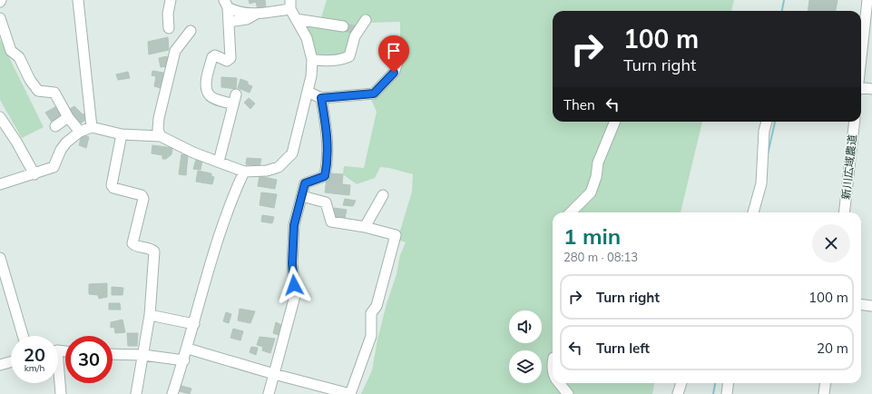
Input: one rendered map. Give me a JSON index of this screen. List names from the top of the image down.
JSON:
{
  "streets": {
    "street": ["新川広域農道"]
  },
  "page": {
    "turn": ["100 m", "Turn right"],
    "then": "Then",
    "heading": ["1 min", "280 m · 08:13"],
    "list": [
      {
        "name": "Turn right",
        "value": "100 m"
      },
      {
        "name": "Turn left",
        "value": "20 m"
      }
    ],
    "speed": "20 km/h",
    "limit": "30"
  }
}
